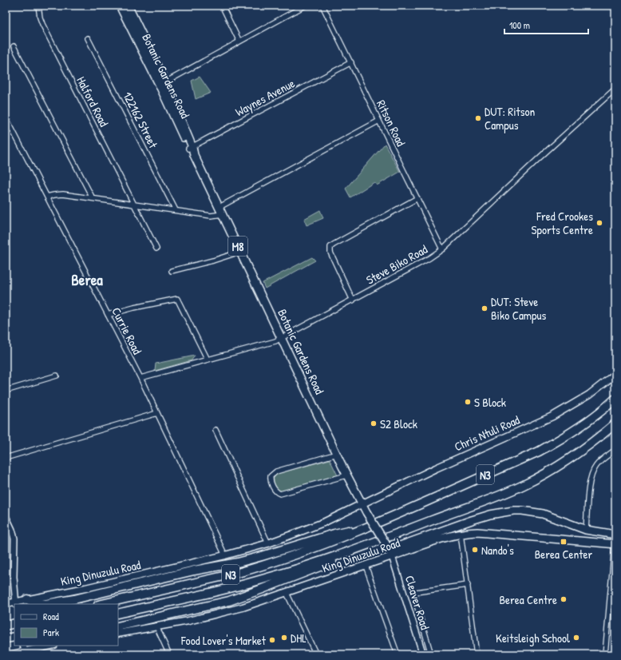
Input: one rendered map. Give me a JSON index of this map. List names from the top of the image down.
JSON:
{
  "streets": {
    "highway": ["N3"],
    "main road": [
      "Botanic Gardens Road",
      "M8",
      "Chris Ntuli Road",
      "King Dinuzulu Road"
    ],
    "street": [
      "Waynes Avenue",
      "Halford Road",
      "122162 Street",
      "Ritson Road",
      "Steve Biko Road",
      "Currie Road",
      "Cleaver Road"
    ]
  },
  "crossings": [
    ["Botanic Gardens Road", "Waynes Avenue"],
    ["Botanic Gardens Road", "Steve Biko Road"],
    ["Botanic Gardens Road", "Chris Ntuli Road"],
    ["Botanic Gardens Road", "King Dinuzulu Road"],
    ["Botanic Gardens Road", "Cleaver Road"],
    ["Waynes Avenue", "Ritson Road"],
    ["Ritson Road", "Steve Biko Road"],
    ["Steve Biko Road", "Currie Road"],
    ["Currie Road", "King Dinuzulu Road"],
    ["Chris Ntuli Road", "King Dinuzulu Road"],
    ["King Dinuzulu Road", "Cleaver Road"]
  ],
  "districts": ["Berea"],
  "places": {
    "other": [
      "DUT: Ritson Campus",
      "Fred Crookes Sports Centre",
      "DUT: Steve Biko Campus",
      "S Block",
      "S2 Block",
      "Nando's",
      "Berea Centre",
      "DHL",
      "Keitsleigh School",
      "Food Lover's Market"
    ],
    "transit": ["Berea Center"]
  },
  "legend": ["Road", "Park"],
  "scale_bar": "100 m"
}
